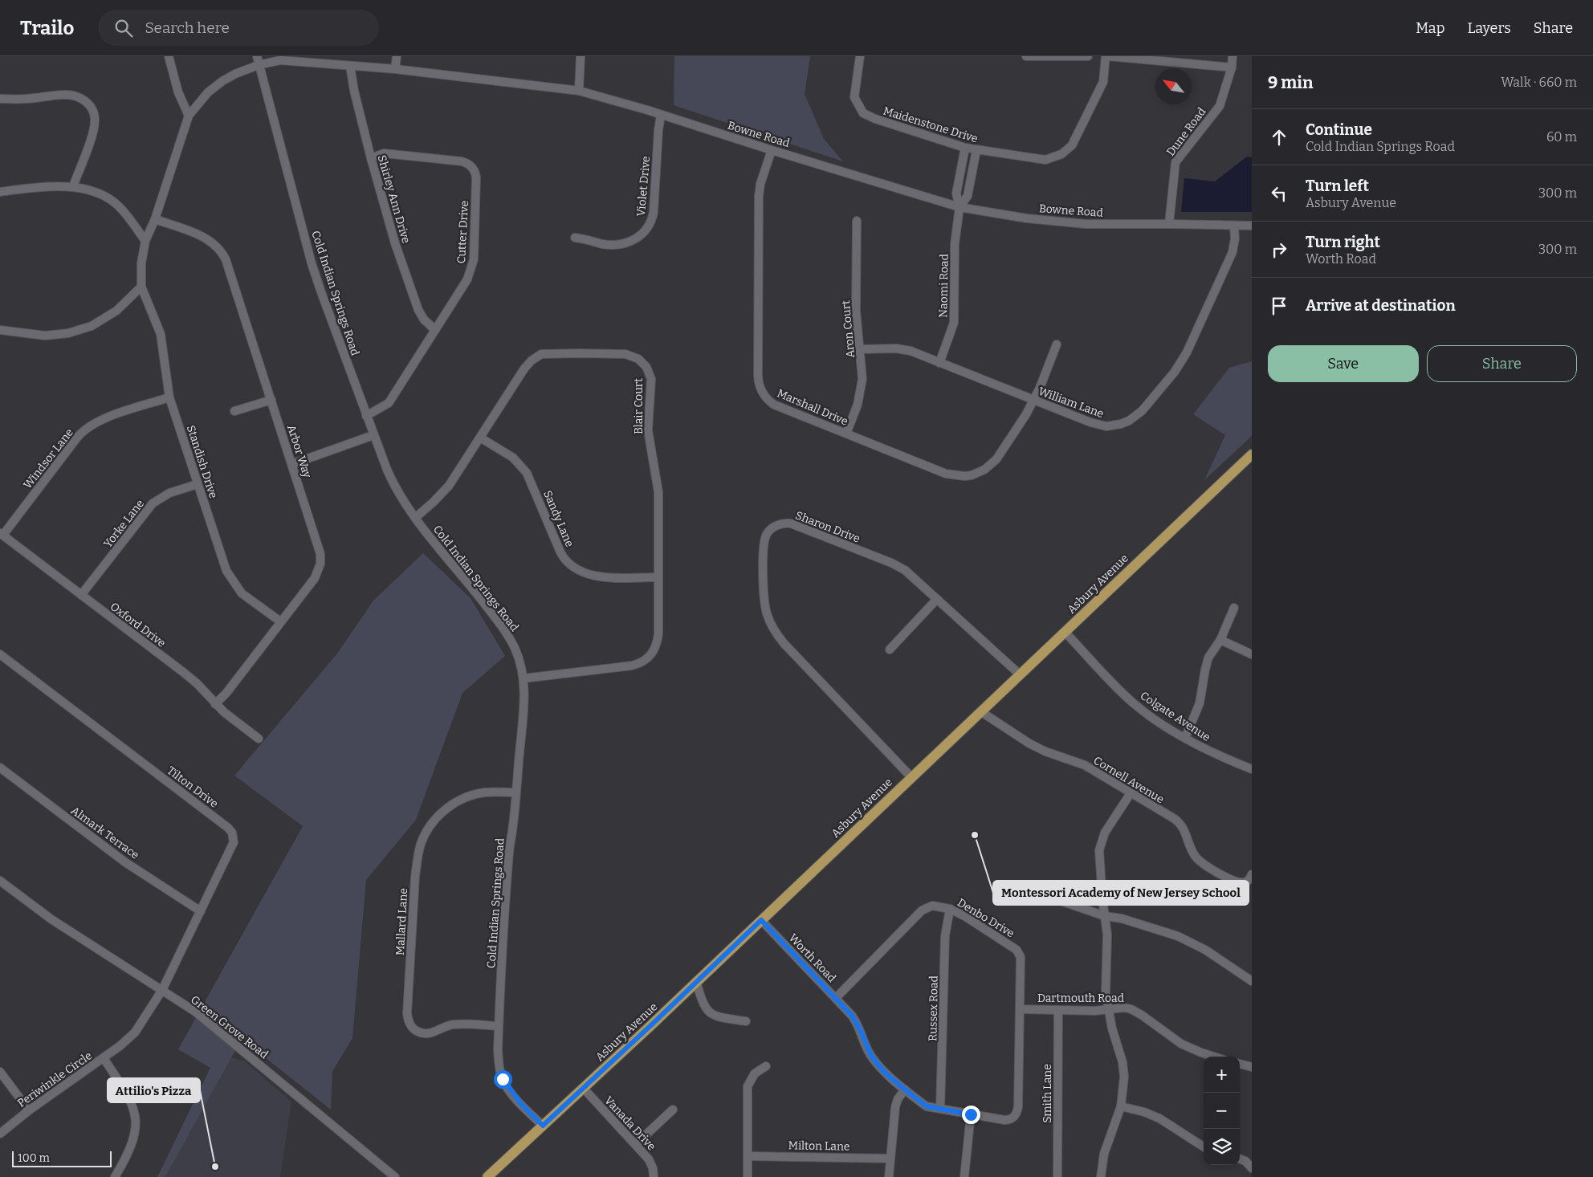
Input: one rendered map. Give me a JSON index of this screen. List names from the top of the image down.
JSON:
{
  "streets": {
    "main road": ["Asbury Avenue"],
    "street": [
      "Maidenstone Drive",
      "Dune Road",
      "Bowne Road",
      "Violet Drive",
      "Shirley Ann Drive",
      "Cutter Drive",
      "Naomi Road",
      "Cold Indian Springs Road",
      "Aron Court",
      "William Lane",
      "Blair Court",
      "Marshall Drive",
      "Arbor Way",
      "Windsor Lane",
      "Standish Drive",
      "Sandy Lane",
      "Yorke Lane",
      "Sharon Drive",
      "Oxford Drive",
      "Colgate Avenue",
      "Cornell Avenue",
      "Tilton Drive",
      "Almark Terrace",
      "Denbo Drive",
      "Mallard Lane",
      "Worth Road",
      "Dartmouth Road",
      "Russex Road",
      "Green Grove Road",
      "Periwinkle Circle",
      "Smith Lane",
      "Vanada Drive",
      "Milton Lane"
    ]
  },
  "crossings": [
    ["Dune Road", "Bowne Road"],
    ["Bowne Road", "Violet Drive"],
    ["Bowne Road", "Shirley Ann Drive"],
    ["Bowne Road", "Naomi Road"],
    ["Bowne Road", "Cold Indian Springs Road"],
    ["Bowne Road", "William Lane"],
    ["Bowne Road", "Marshall Drive"],
    ["Shirley Ann Drive", "Cutter Drive"],
    ["Cutter Drive", "Cold Indian Springs Road"],
    ["Naomi Road", "William Lane"],
    ["Cold Indian Springs Road", "Blair Court"],
    ["Cold Indian Springs Road", "Asbury Avenue"],
    ["Cold Indian Springs Road", "Mallard Lane"],
    ["Aron Court", "William Lane"],
    ["Aron Court", "Marshall Drive"],
    ["William Lane", "Marshall Drive"],
    ["Blair Court", "Sandy Lane"],
    ["Arbor Way", "Standish Drive"],
    ["Arbor Way", "Oxford Drive"],
    ["Windsor Lane", "Standish Drive"],
    ["Windsor Lane", "Oxford Drive"],
    ["Standish Drive", "Yorke Lane"],
    ["Yorke Lane", "Oxford Drive"],
    ["Sharon Drive", "Asbury Avenue"],
    ["Asbury Avenue", "Colgate Avenue"],
    ["Asbury Avenue", "Cornell Avenue"],
    ["Asbury Avenue", "Worth Road"],
    ["Asbury Avenue", "Vanada Drive"],
    ["Tilton Drive", "Almark Terrace"],
    ["Tilton Drive", "Green Grove Road"],
    ["Tilton Drive", "Periwinkle Circle"],
    ["Denbo Drive", "Worth Road"],
    ["Denbo Drive", "Dartmouth Road"],
    ["Denbo Drive", "Russex Road"],
    ["Worth Road", "Russex Road"],
    ["Dartmouth Road", "Smith Lane"],
    ["Green Grove Road", "Periwinkle Circle"]
  ],
  "places": ["Montessori Academy of New Jersey School", "Attilio's Pizza"],
  "scale_bar": "100 m",
  "north": "top left",
  "page": {
    "header": "Trailo",
    "search": "Search here",
    "nav": ["Map", "Layers", "Share"],
    "heading": ["9 min", "Walk · 660 m"],
    "list": [
      ["Continue", "Cold Indian Springs Road", "60 m"],
      ["Turn left", "Asbury Avenue", "300 m"],
      ["Turn right", "Worth Road", "300 m"],
      "Arrive at destination"
    ],
    "buttons": ["Save", "Share"],
    "map_buttons": ["+", "−"],
    "scale": "100 m"
  }
}
